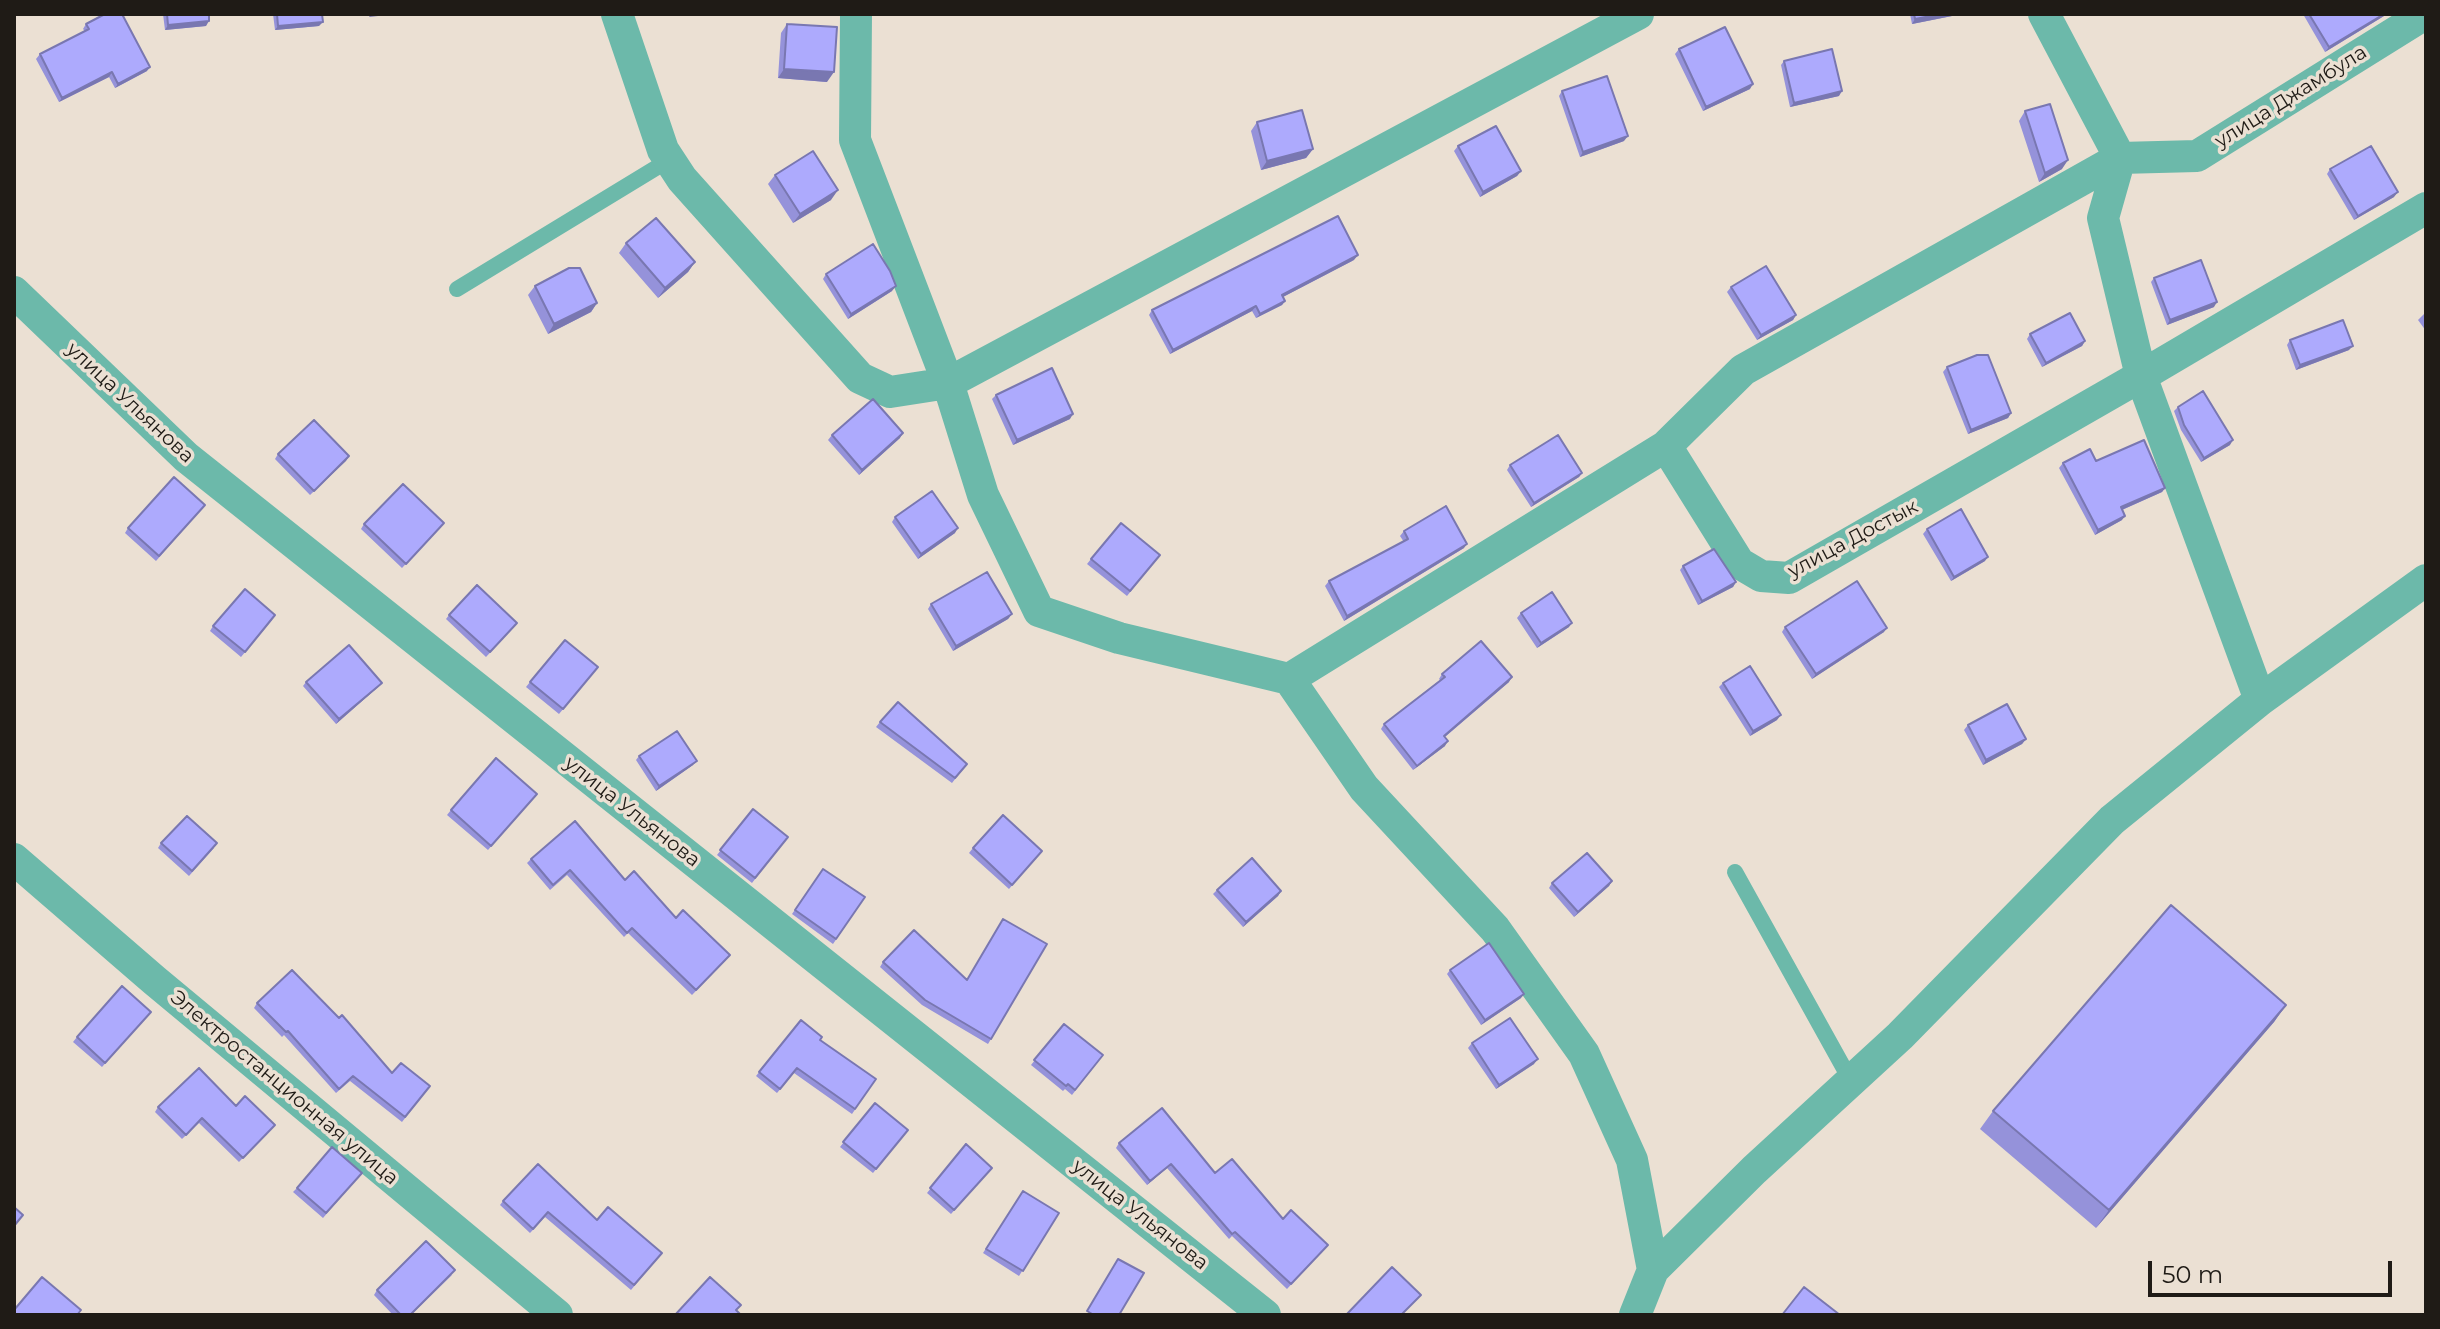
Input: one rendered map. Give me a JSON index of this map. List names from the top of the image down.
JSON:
{
  "streets": {
    "street": [
      "улица Джамбула",
      "улица Ульянова",
      "улица Достык",
      "Электростанционная улица"
    ]
  },
  "scale_bar": "50 m"
}
